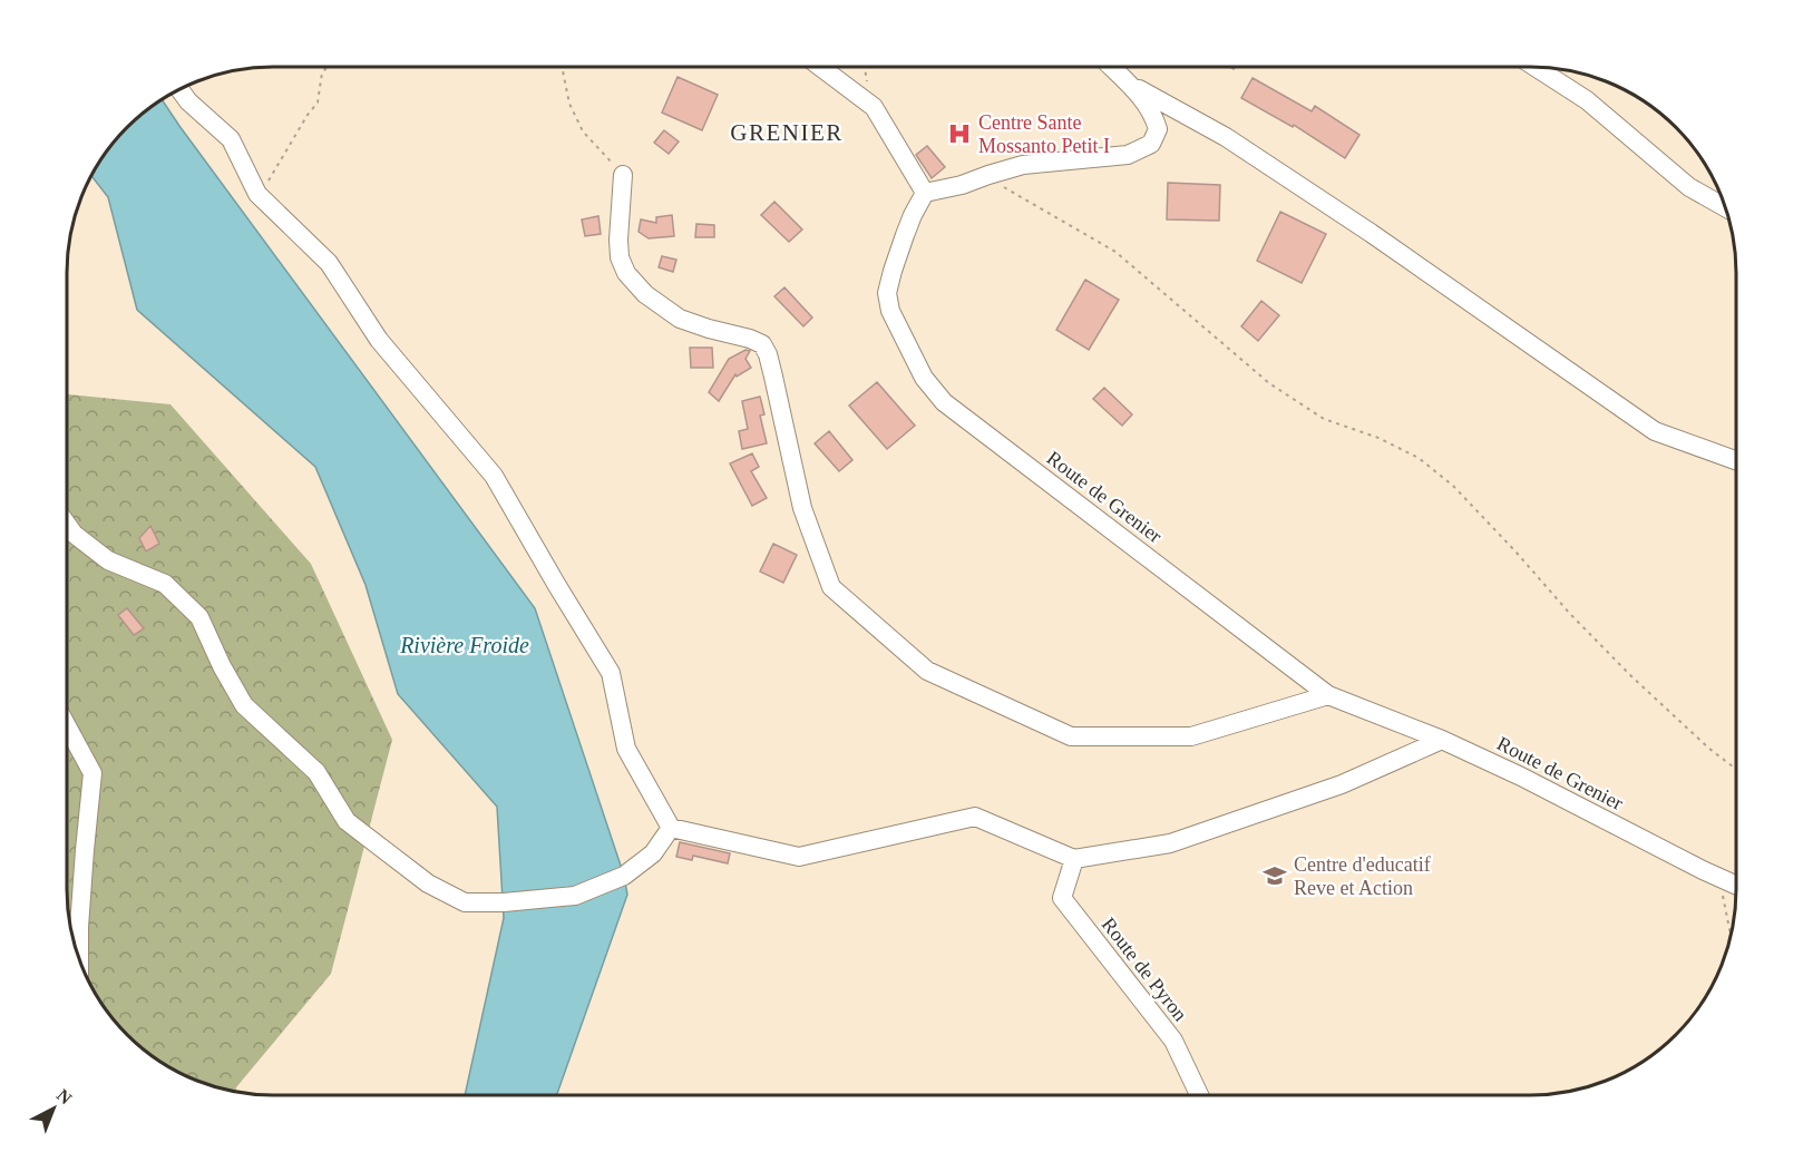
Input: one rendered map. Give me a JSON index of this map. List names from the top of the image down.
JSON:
{
  "streets": {
    "street": ["Route de Grenier", "Route de Pyron"]
  },
  "districts": ["GRENIER"],
  "water": ["Rivière Froide"],
  "places": {
    "hospital": ["Centre Sante Mossanto Petit I"],
    "school or university": ["Centre d'educatif Reve et Action"]
  },
  "north": "top right"
}
